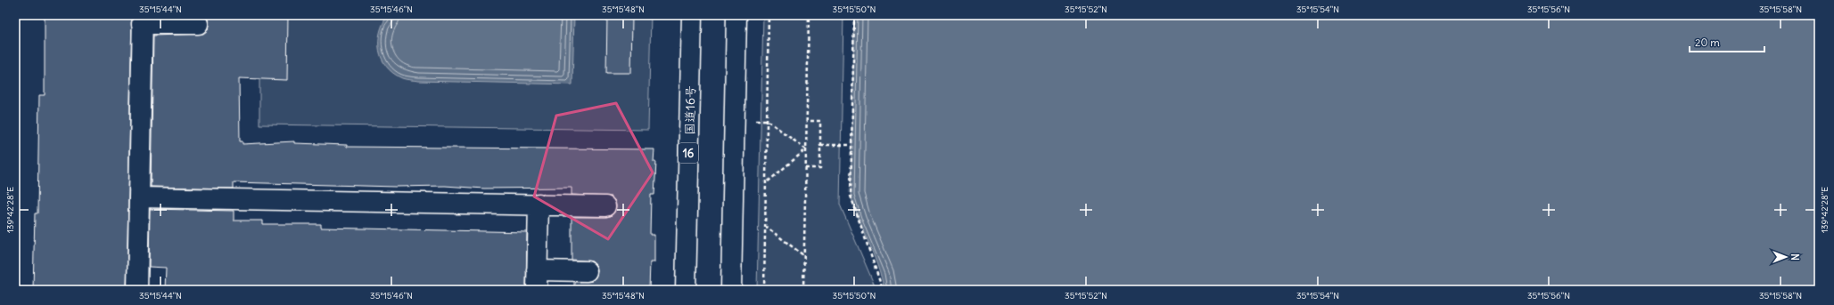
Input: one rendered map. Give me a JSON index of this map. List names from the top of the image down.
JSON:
{
  "streets": {
    "main road": ["国道16号", "16"]
  },
  "scale_bar": "20 m",
  "north": "right",
  "coordinates": [
    "35°15'44\"N",
    "35°15'46\"N",
    "35°15'48\"N",
    "35°15'50\"N",
    "35°15'52\"N",
    "35°15'54\"N",
    "35°15'56\"N",
    "35°15'58\"N",
    "139°42'28\"E"
  ]
}
